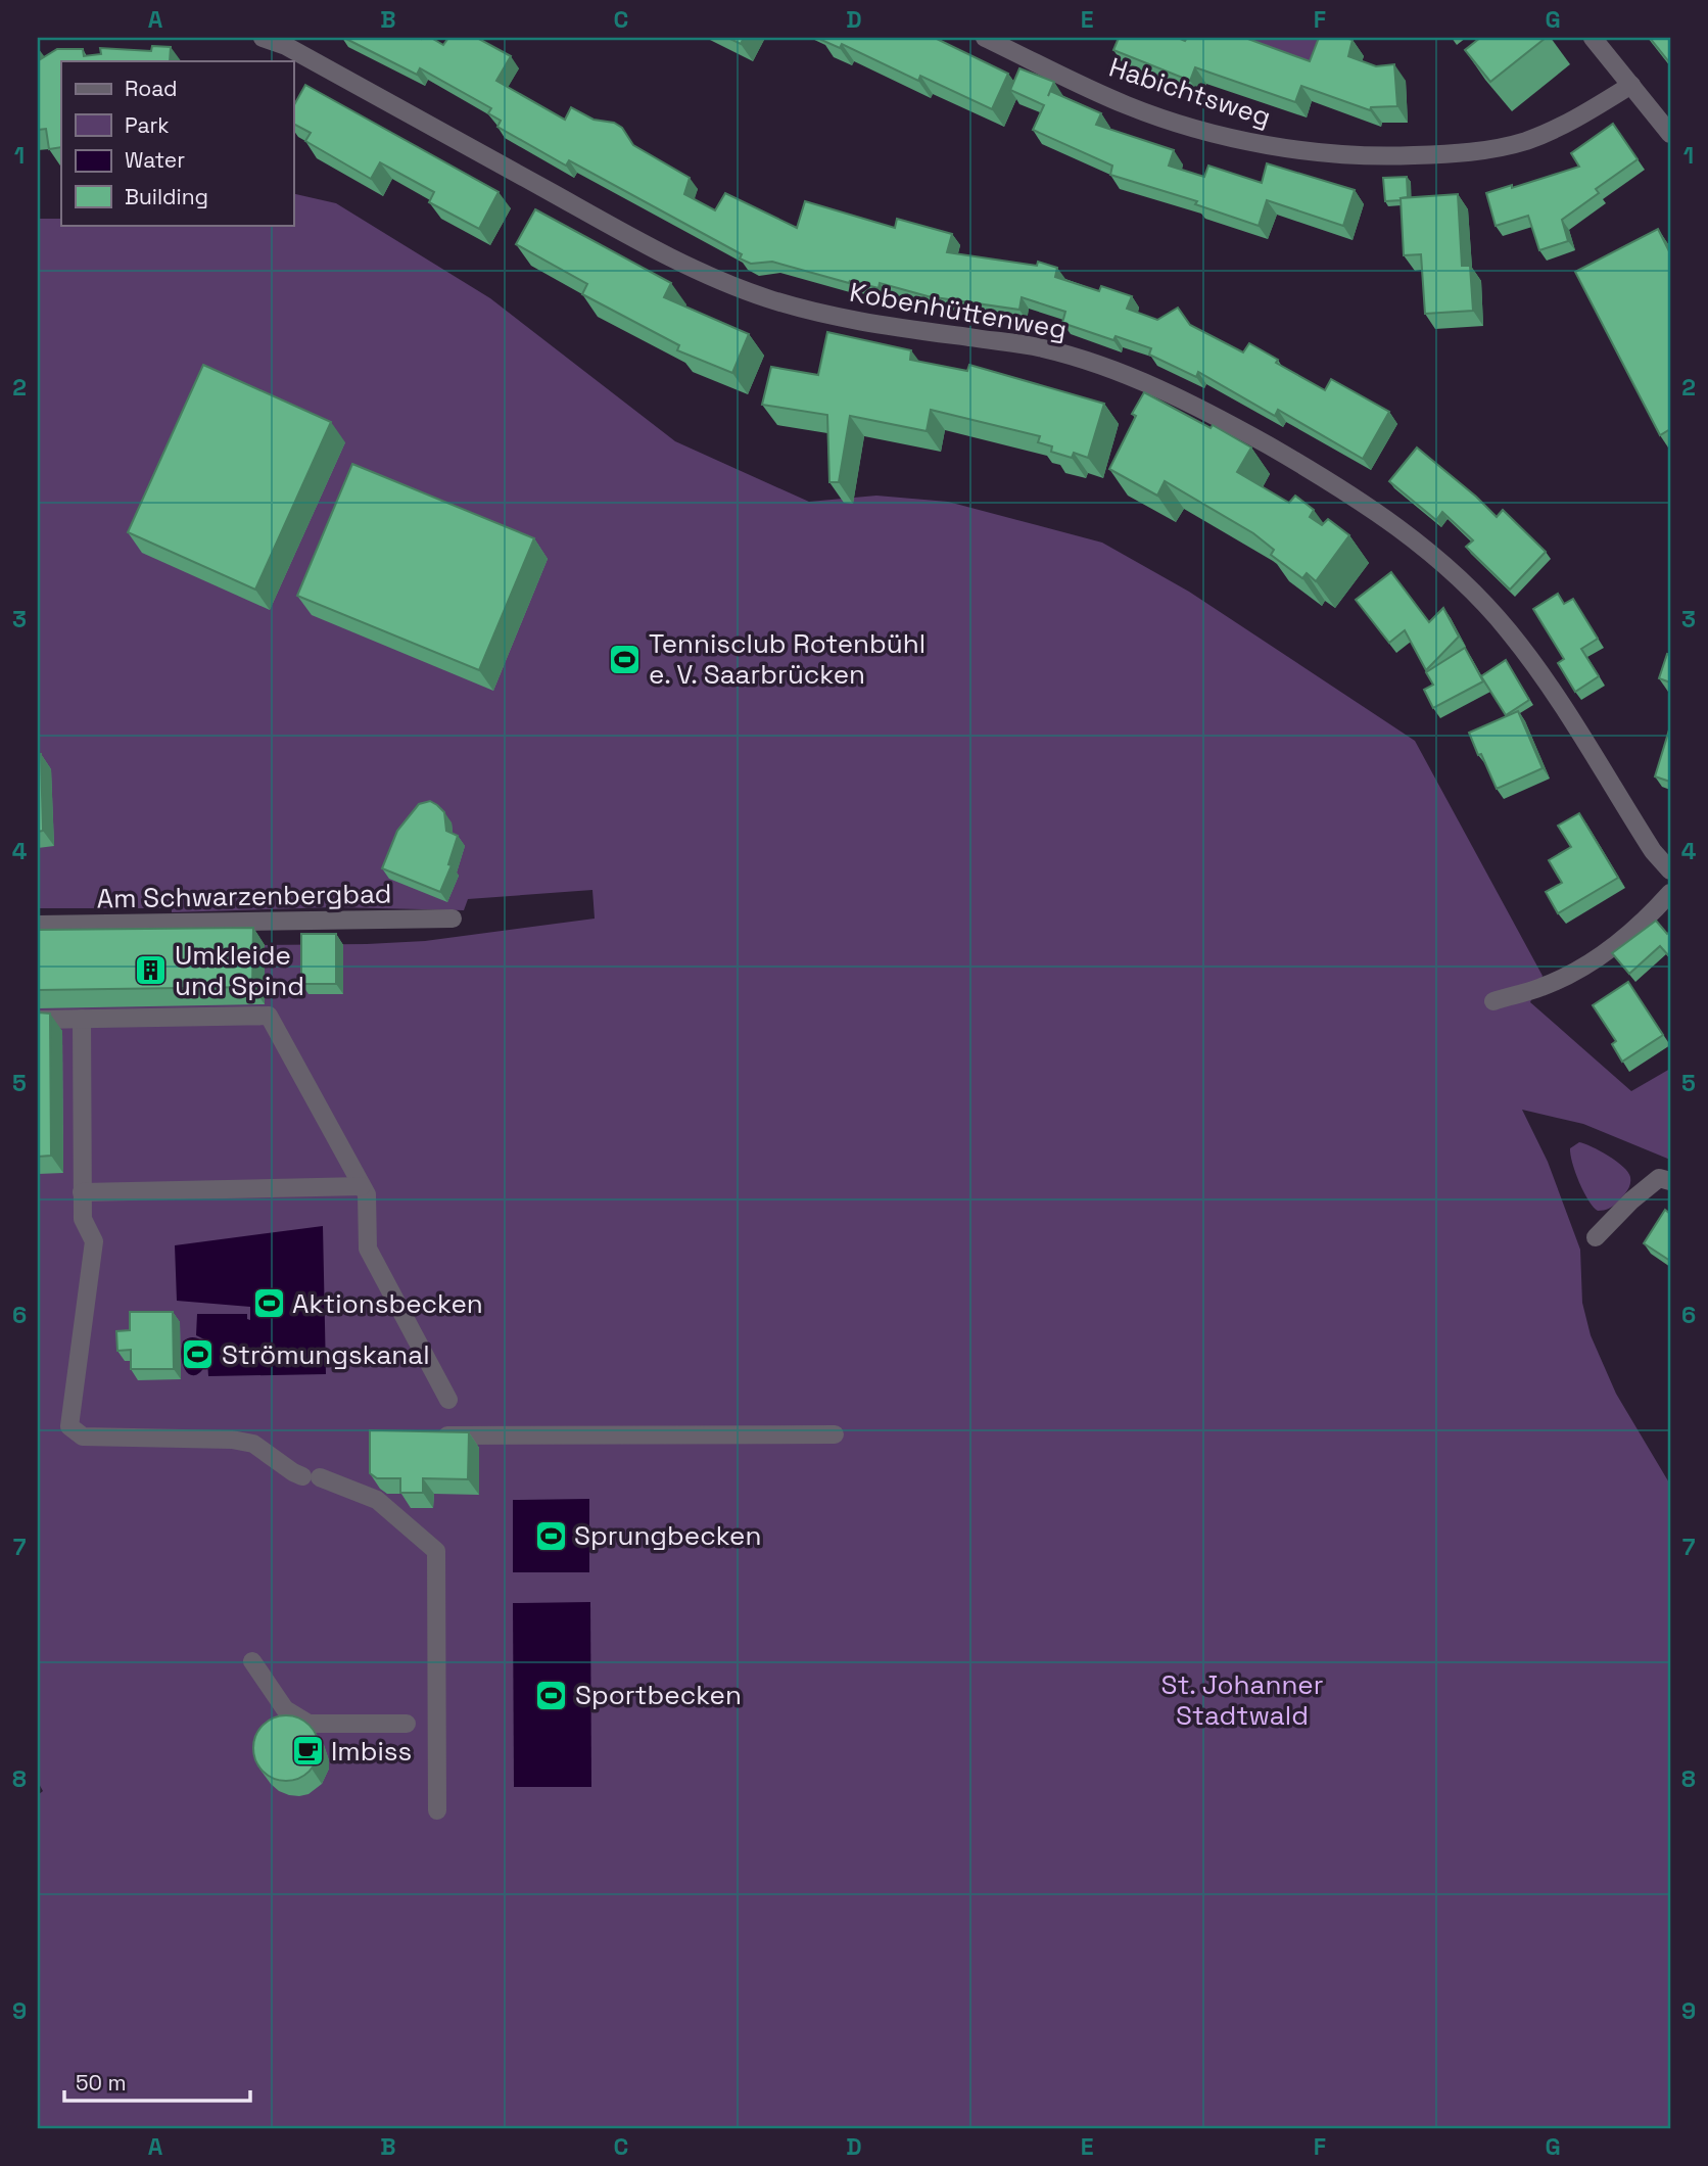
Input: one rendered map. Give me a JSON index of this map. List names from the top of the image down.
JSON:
{
  "streets": {
    "street": ["Habichtsweg", "Kobenhüttenweg", "Am Schwarzenbergbad"]
  },
  "parks": ["St. Johanner Stadtwald"],
  "places": {
    "sports": [
      "Tennisclub Rotenbühl e. V. Saarbrücken",
      "Aktionsbecken",
      "Strömungskanal",
      "Sprungbecken",
      "Sportbecken"
    ],
    "building": ["Umkleide und Spind"],
    "cafe": ["Imbiss"]
  },
  "legend": [
    "Road",
    "Park",
    "Water",
    "Building"
  ],
  "scale_bar": "50 m",
  "grid": {
    "columns": [
      "A",
      "B",
      "C",
      "D",
      "E",
      "F",
      "G"
    ],
    "rows": [
      "1",
      "2",
      "3",
      "4",
      "5",
      "6",
      "7",
      "8",
      "9"
    ]
  }
}
